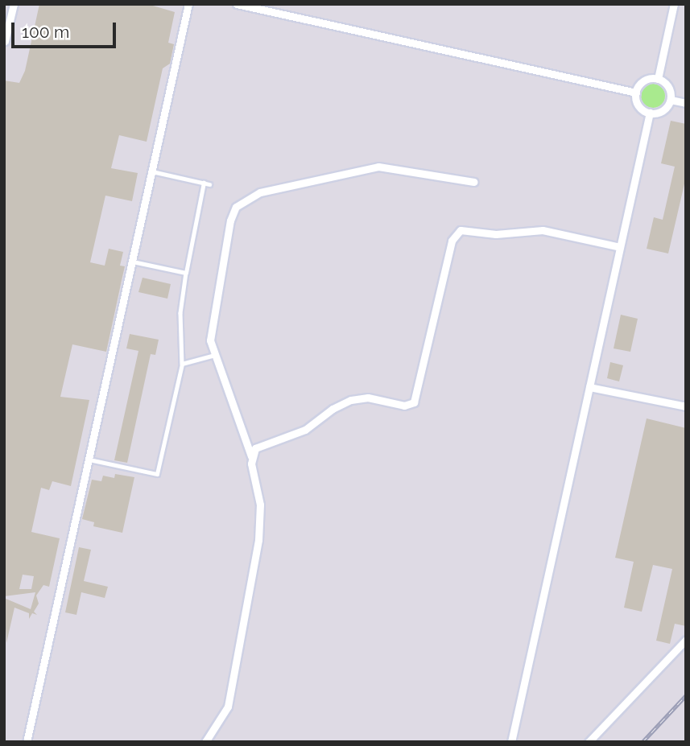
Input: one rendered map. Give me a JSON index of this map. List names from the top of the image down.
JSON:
{
  "scale_bar": "100 m"
}
